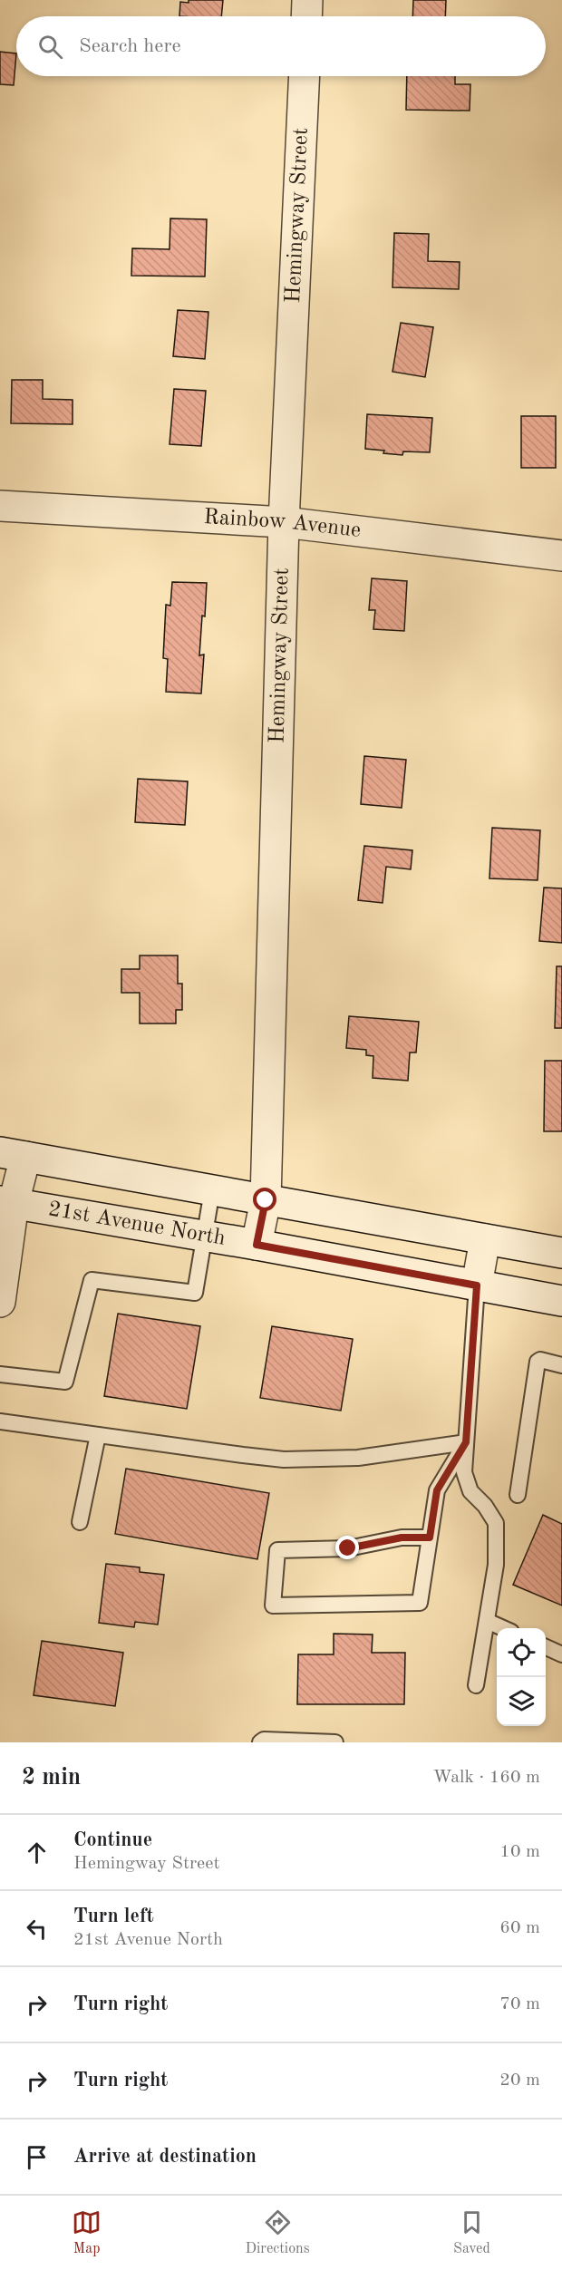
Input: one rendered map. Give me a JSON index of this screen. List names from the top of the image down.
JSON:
{
  "streets": {
    "street": ["Hemingway Street", "Rainbow Avenue", "21st Avenue North"]
  },
  "crossings": [
    ["Hemingway Street", "Rainbow Avenue"],
    ["Hemingway Street", "21st Avenue North"]
  ],
  "page": {
    "search": "Search here",
    "heading": ["2 min", "Walk · 160 m"],
    "list": [
      ["Continue", "Hemingway Street", "10 m"],
      ["Turn left", "21st Avenue North", "60 m"],
      ["Turn right", "70 m"],
      ["Turn right", "20 m"],
      "Arrive at destination"
    ],
    "nav": ["Map", "Directions", "Saved"]
  }
}
